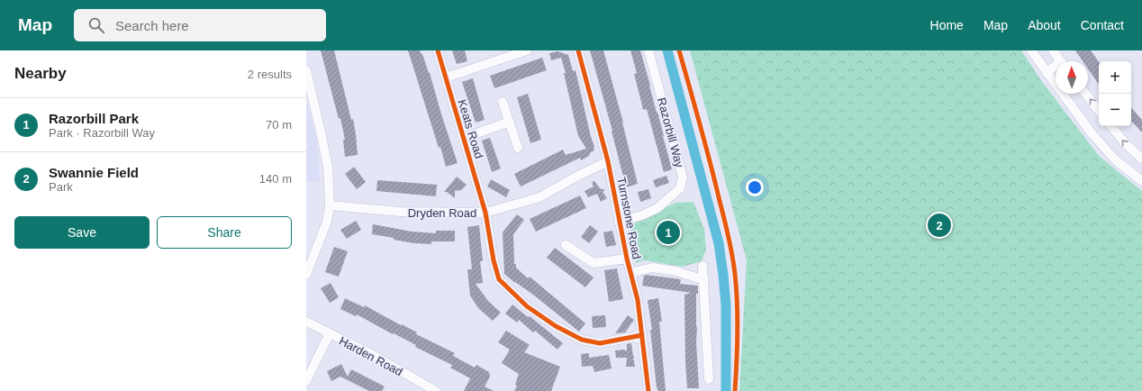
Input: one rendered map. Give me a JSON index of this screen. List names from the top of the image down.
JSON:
{
  "streets": {
    "street": [
      "Keats Road",
      "Razorbill Way",
      "Dryden Road",
      "Turnstone Road",
      "Harden Road"
    ]
  },
  "crossings": [
    ["Keats Road", "Dryden Road"],
    ["Keats Road", "Turnstone Road"],
    ["Razorbill Way", "Turnstone Road"],
    ["Dryden Road", "Turnstone Road"]
  ],
  "north": "top",
  "page": {
    "header": "Map",
    "search": "Search here",
    "nav": [
      "Home",
      "Map",
      "About",
      "Contact"
    ],
    "heading": ["Nearby", "2 results"],
    "map_buttons": ["+", "−"],
    "list": [
      {
        "mark": "1",
        "name": "Razorbill Park",
        "note": "Park · Razorbill Way",
        "value": "70 m"
      },
      {
        "mark": "2",
        "name": "Swannie Field",
        "note": "Park",
        "value": "140 m"
      }
    ],
    "buttons": ["Save", "Share"],
    "pins": ["2", "1"]
  }
}
